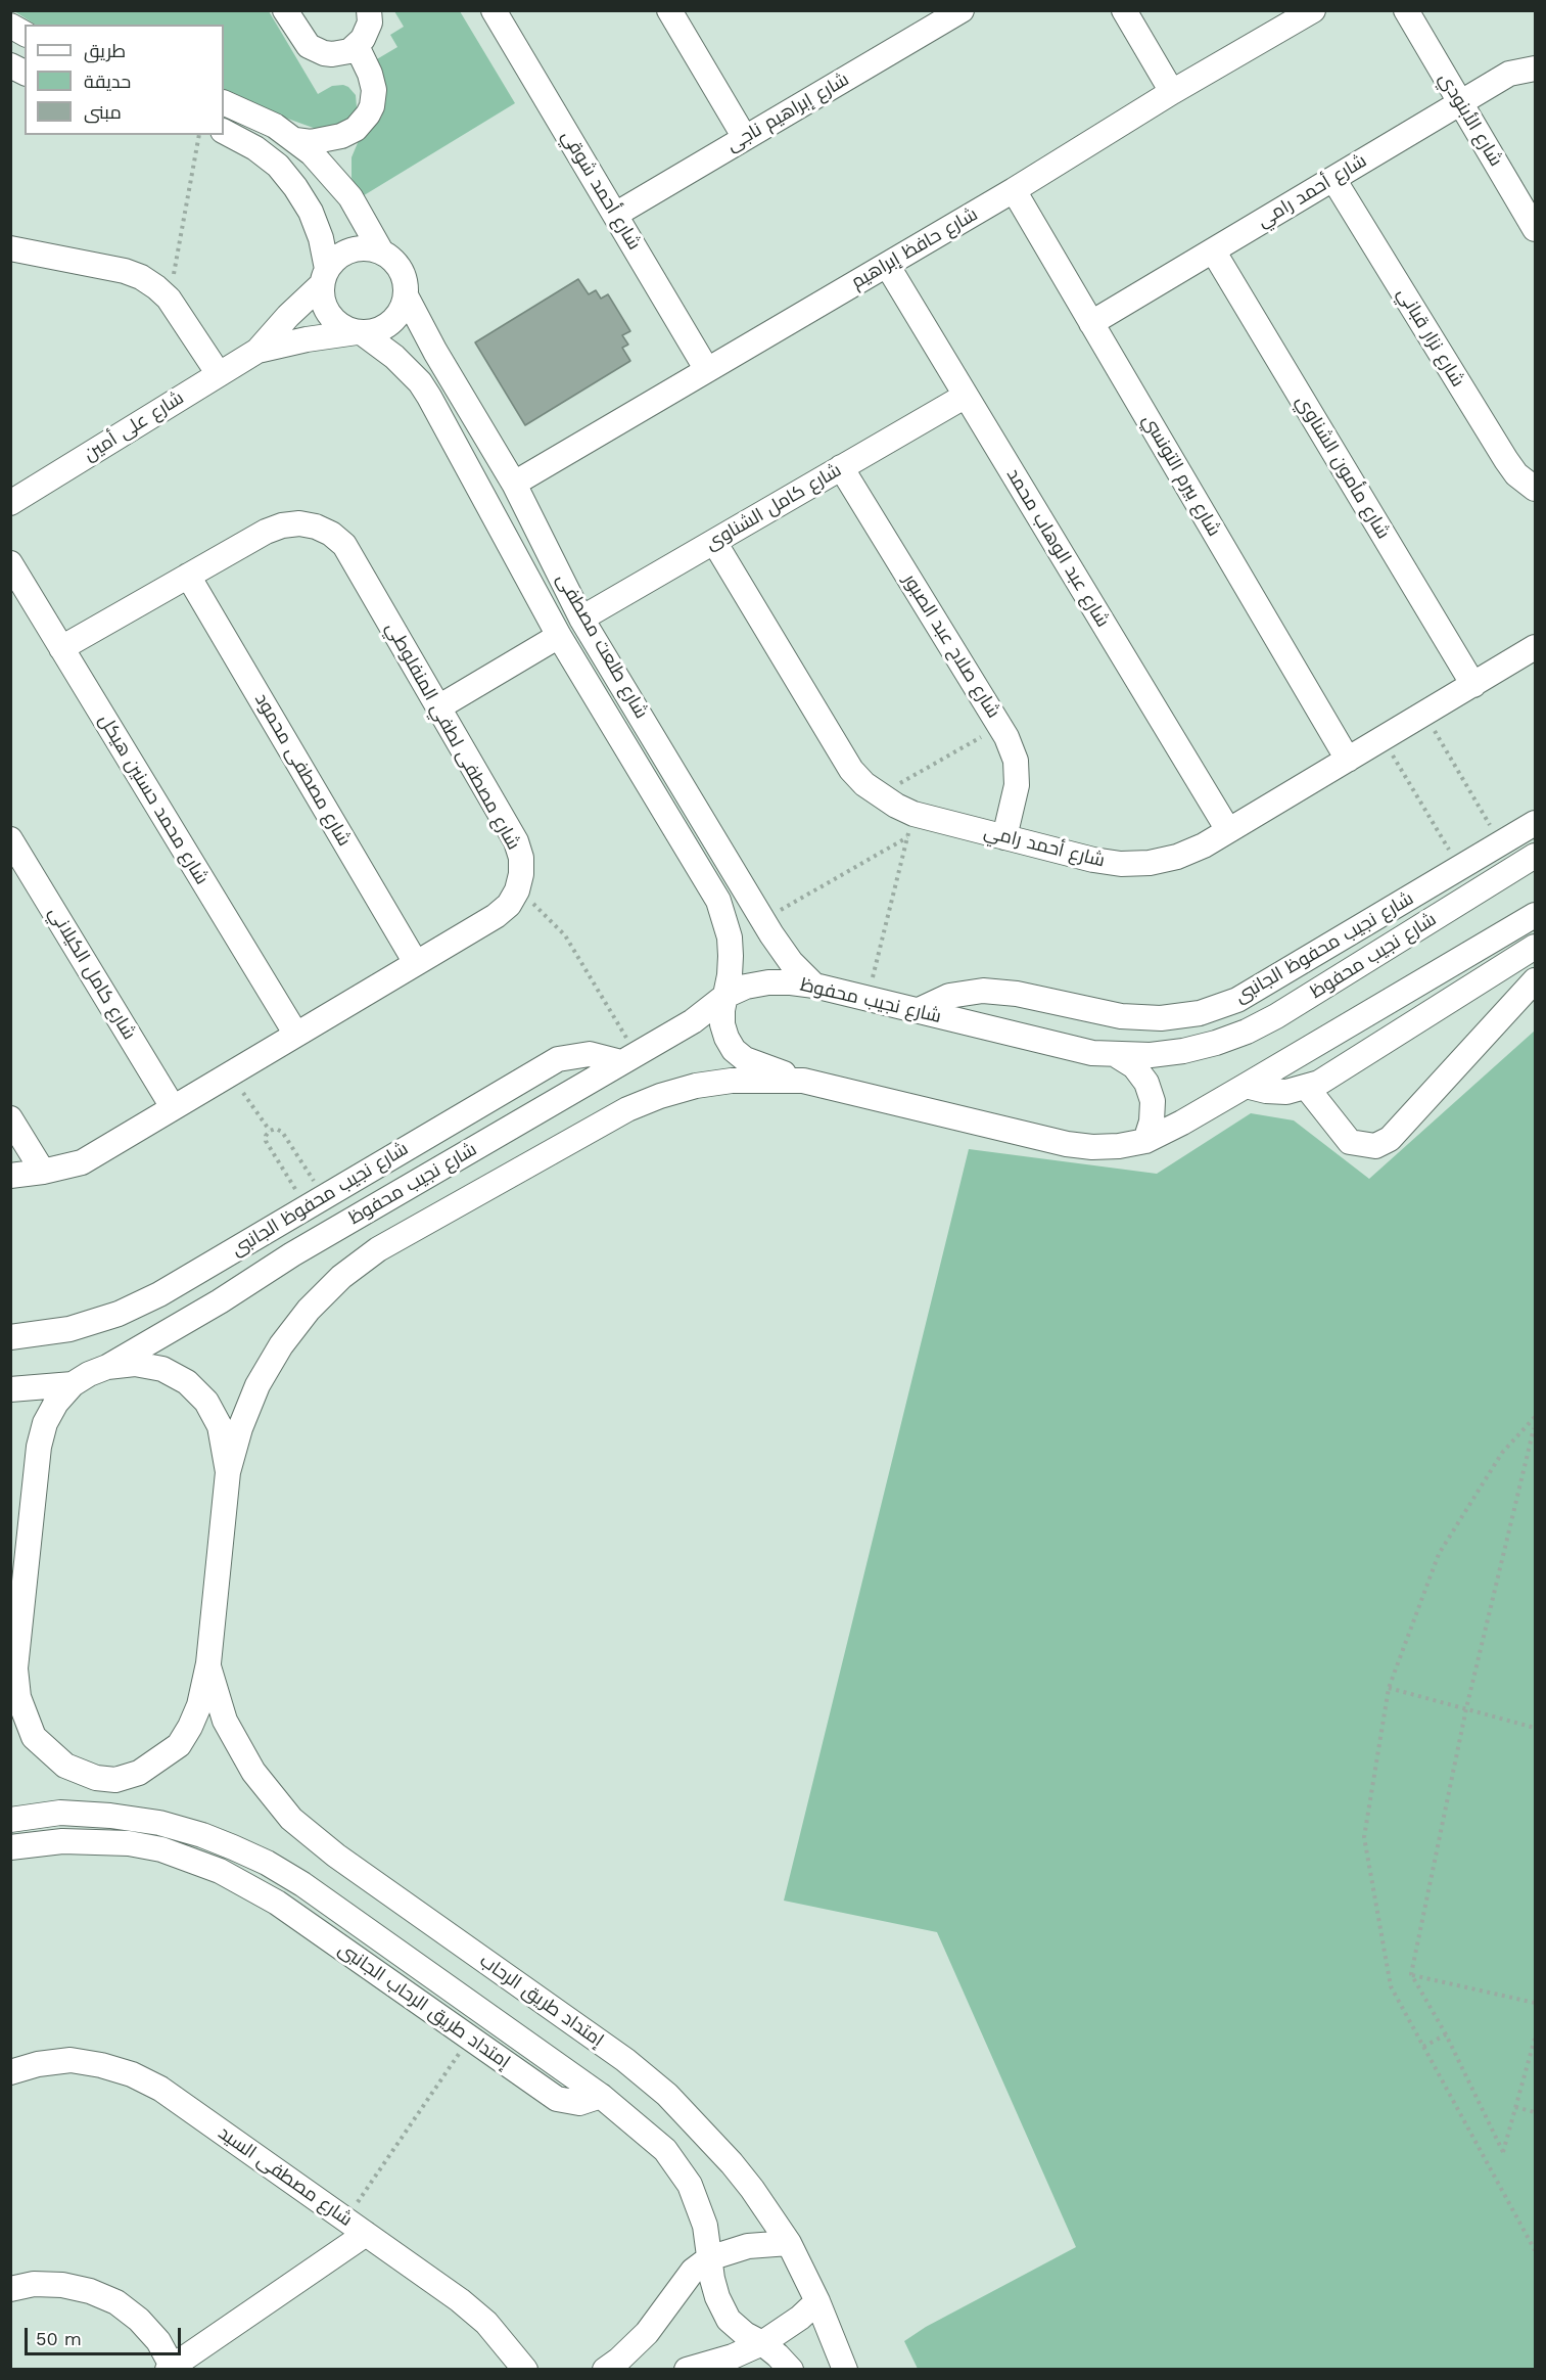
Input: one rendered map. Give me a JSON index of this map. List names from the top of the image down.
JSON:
{
  "streets": {
    "street": [
      "شارع إبراهيم ناجى",
      "شارع الأبنودي",
      "شارع أحمد شوقي",
      "شارع أحمد رامي",
      "شارع حافظ إبراهيم",
      "شارع نزار قباني",
      "شارع على أمين",
      "شارع مأمون الشناوي",
      "شارع بيرم التونسي",
      "شارع كامل الشناوى",
      "شارع عبد الوهاب محمد",
      "شارع طلعت مصطفى",
      "شارع صلاح عبد الصبور",
      "شارع مصطفى لطفي المنفلوطي",
      "شارع مصطفى محمود",
      "شارع محمد حسنين هيكل",
      "شارع نجيب محفوظ الجانبى",
      "شارع نجيب محفوظ",
      "شارع كامل الكيلاني",
      "إمتداد طريق الرحاب",
      "إمتداد طريق الرحاب الجانبى",
      "شارع مصطفى السيد"
    ]
  },
  "crossings": [
    ["شارع إبراهيم ناجى", "شارع أحمد شوقي"],
    ["شارع الأبنودي", "شارع أحمد رامي"],
    ["شارع أحمد شوقي", "شارع حافظ إبراهيم"],
    ["شارع أحمد رامي", "شارع نزار قباني"],
    ["شارع أحمد رامي", "شارع مأمون الشناوي"],
    ["شارع أحمد رامي", "شارع بيرم التونسي"],
    ["شارع أحمد رامي", "شارع كامل الشناوى"],
    ["شارع أحمد رامي", "شارع عبد الوهاب محمد"],
    ["شارع أحمد رامي", "شارع صلاح عبد الصبور"],
    ["شارع حافظ إبراهيم", "شارع بيرم التونسي"],
    ["شارع حافظ إبراهيم", "شارع عبد الوهاب محمد"],
    ["شارع حافظ إبراهيم", "شارع طلعت مصطفى"],
    ["شارع على أمين", "شارع طلعت مصطفى"],
    ["شارع كامل الشناوى", "شارع عبد الوهاب محمد"],
    ["شارع كامل الشناوى", "شارع طلعت مصطفى"],
    ["شارع كامل الشناوى", "شارع صلاح عبد الصبور"],
    ["شارع طلعت مصطفى", "شارع نجيب محفوظ"],
    ["شارع مصطفى لطفي المنفلوطي", "شارع مصطفى محمود"],
    ["شارع مصطفى لطفي المنفلوطي", "شارع محمد حسنين هيكل"],
    ["شارع نجيب محفوظ الجانبى", "شارع نجيب محفوظ"]
  ],
  "legend": ["طريق", "حديقة", "مبنى"],
  "scale_bar": "50 m"
}
